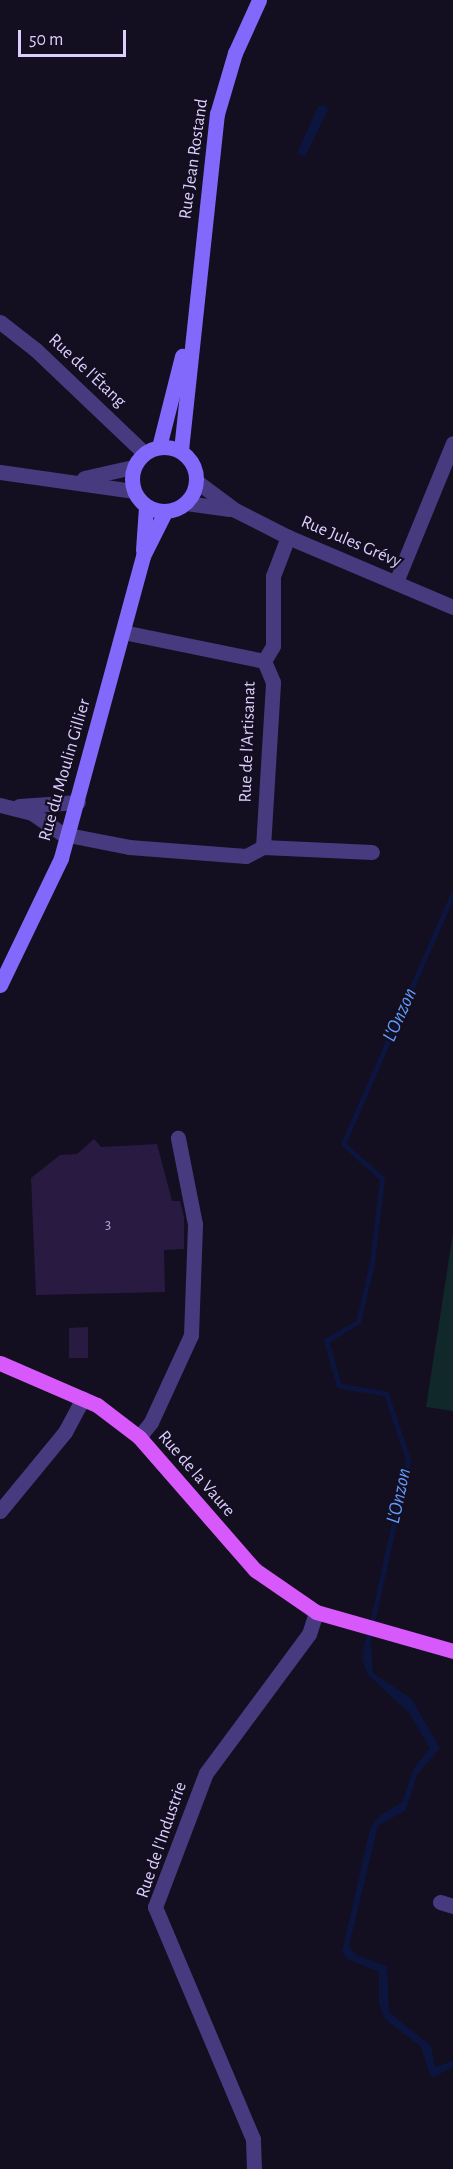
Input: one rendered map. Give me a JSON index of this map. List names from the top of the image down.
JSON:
{
  "streets": {
    "main road": ["Rue Jean Rostand", "Rue du Moulin Gillier", "Rue de la Vaure"],
    "street": [
      "Rue de l'Étang",
      "Rue Jules Grévy",
      "Rue de l'Artisanat",
      "Rue de l'Industrie"
    ]
  },
  "crossings": [
    ["Rue Jules Grévy", "Rue de l'Artisanat"],
    ["Rue de la Vaure", "Rue de l'Industrie"]
  ],
  "water": ["L'Onzon"],
  "house_numbers": ["3"],
  "scale_bar": "50 m"
}
